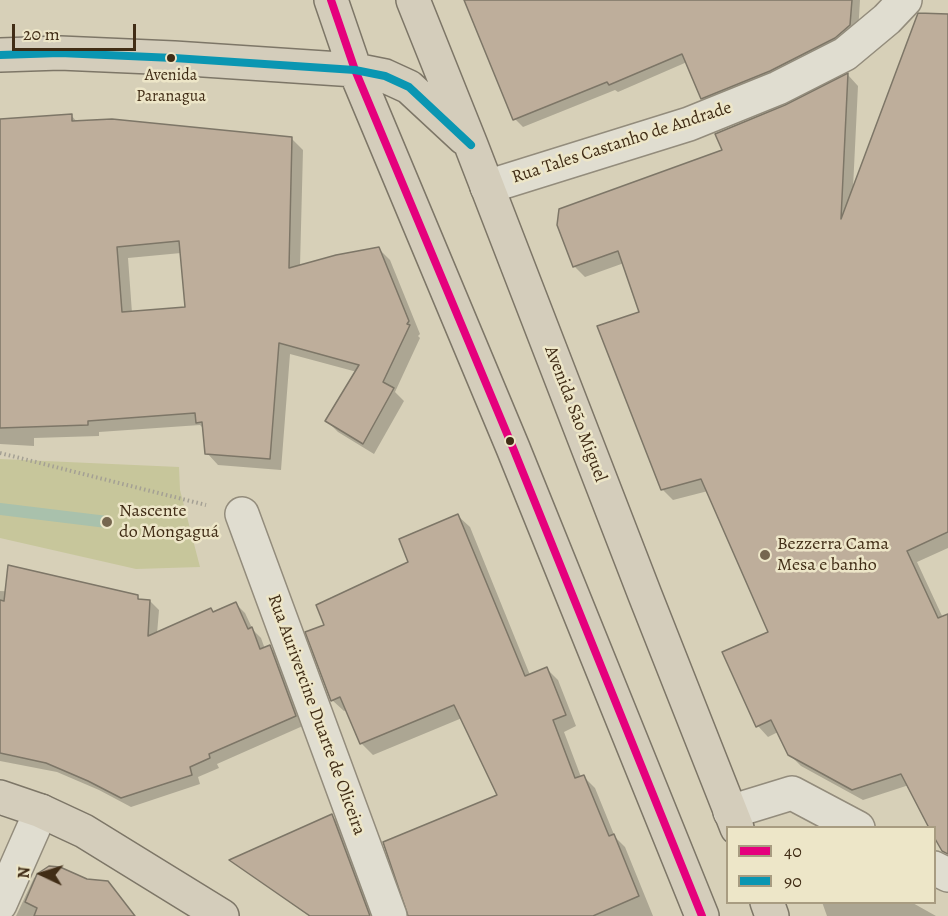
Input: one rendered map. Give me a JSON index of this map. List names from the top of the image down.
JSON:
{
  "streets": {
    "main road": ["Avenida São Miguel"],
    "street": ["Rua Tales Castanho de Andrade", "Rua Aurivercine Duarte de Oliceira"]
  },
  "crossings": [
    ["Rua Tales Castanho de Andrade", "Avenida São Miguel"]
  ],
  "places": ["Avenida Paranagua", "Nascente do Mongaguá", "Bezzerra Cama Mesa e banho"],
  "lines": ["transit line 40", "transit line 90"],
  "legend": ["40", "90"],
  "scale_bar": "20 m",
  "north": "left"
}
